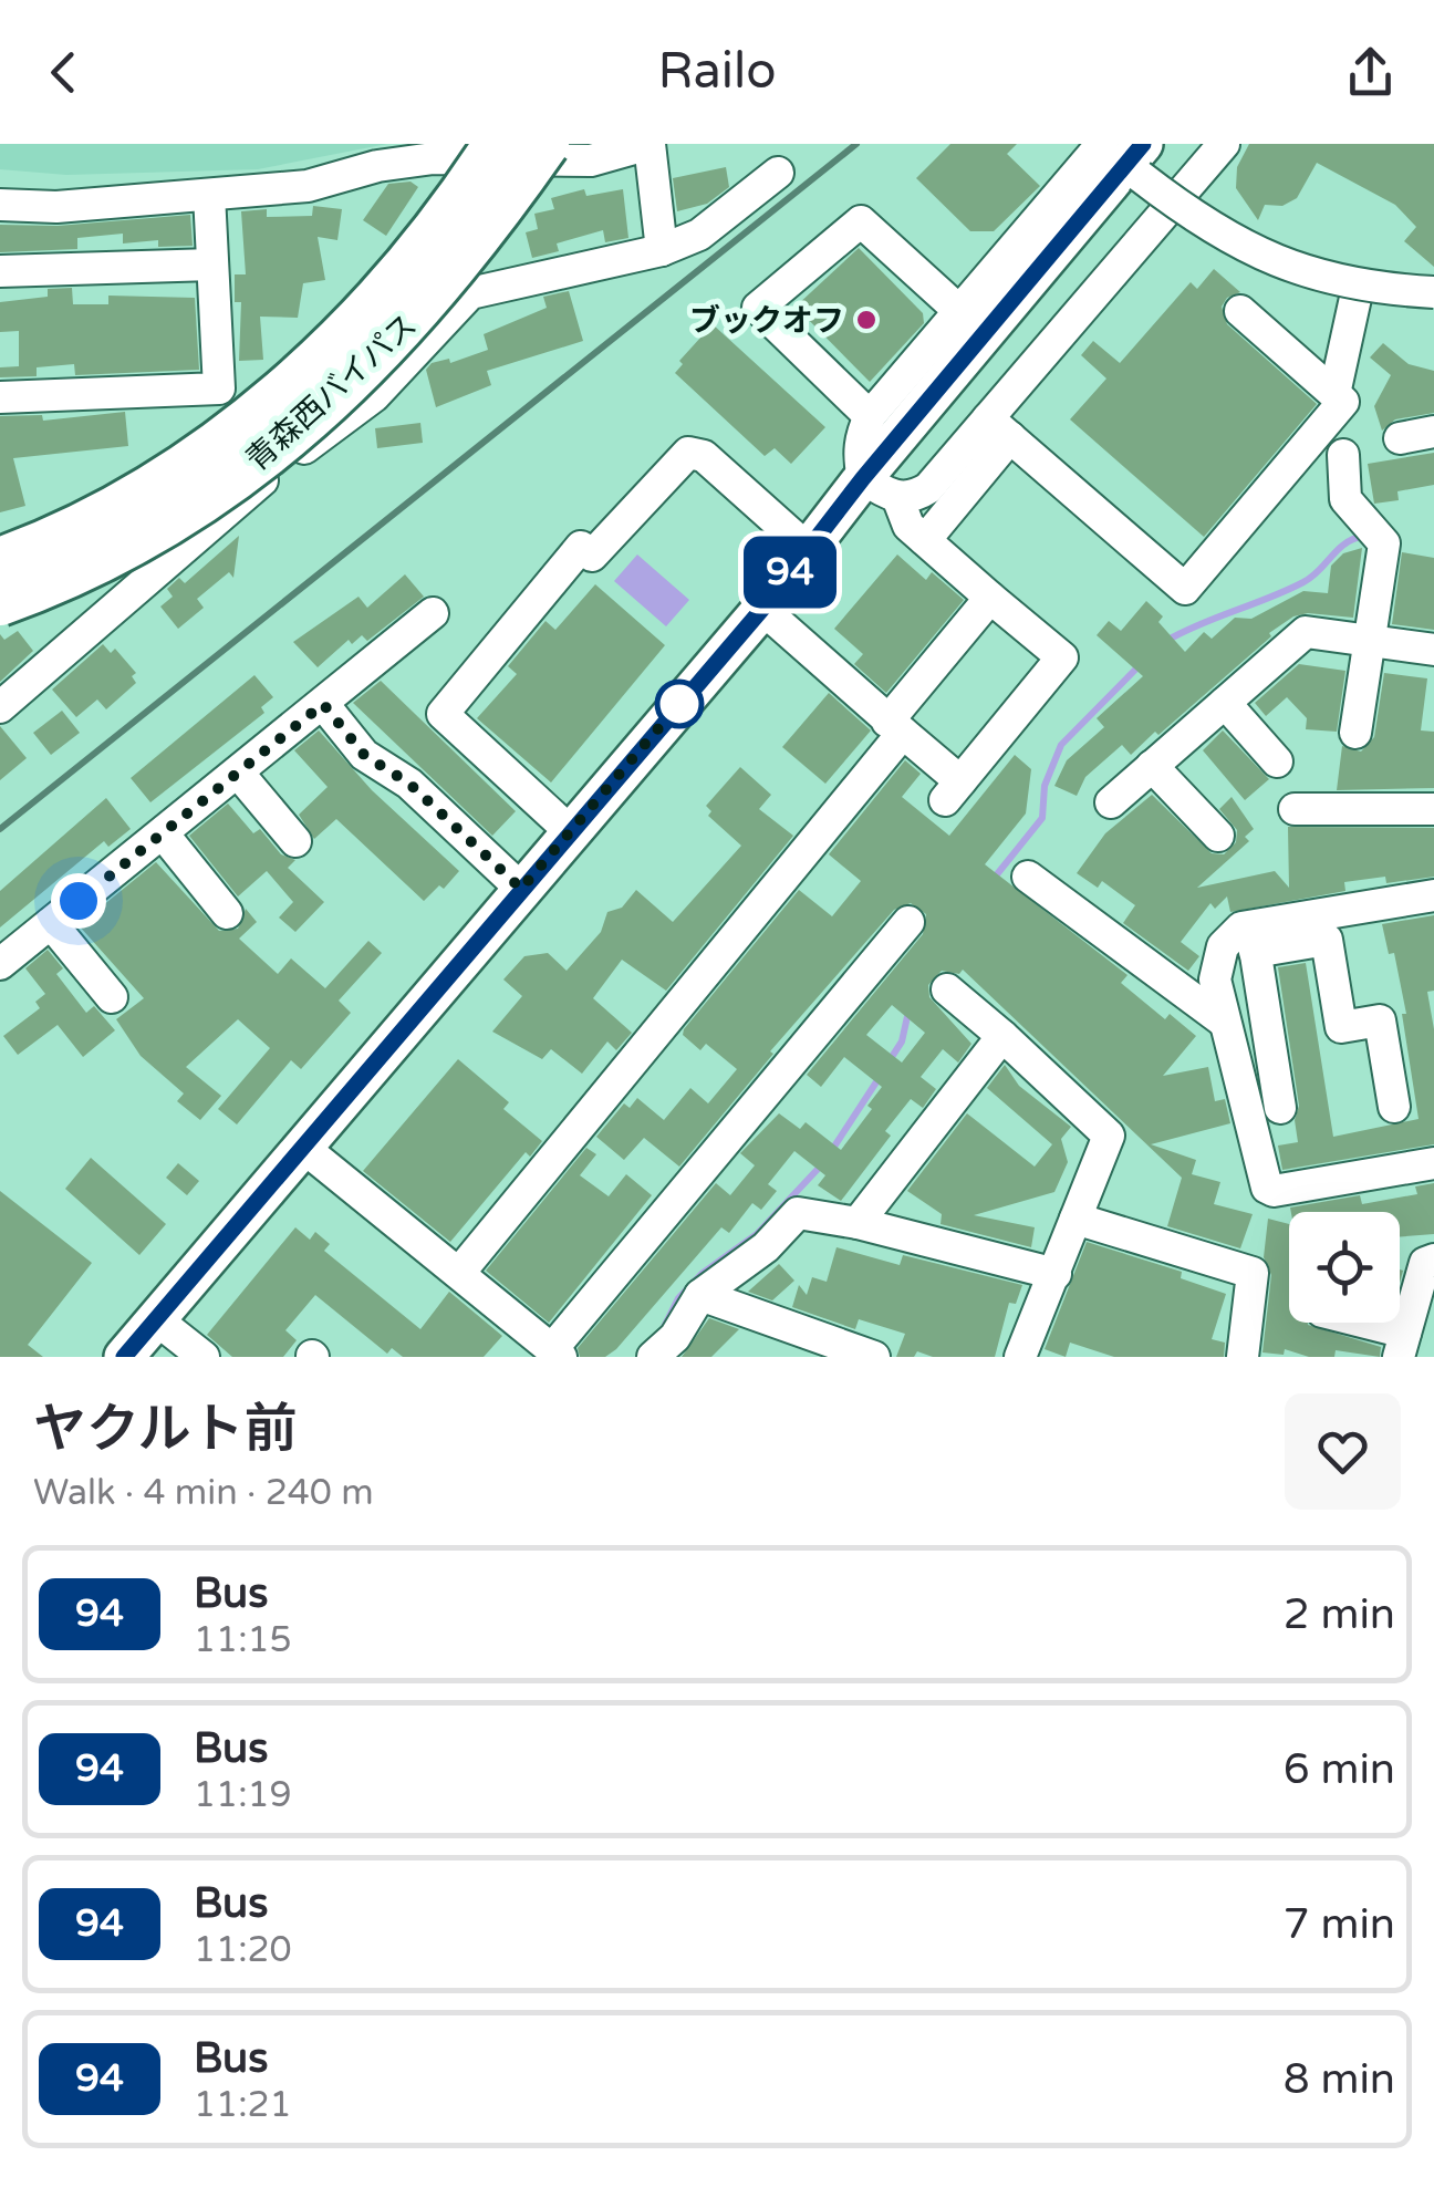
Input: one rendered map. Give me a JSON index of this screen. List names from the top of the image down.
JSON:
{
  "streets": {
    "highway": ["青森西バイパス"]
  },
  "places": ["ブックオフ"],
  "lines": ["bus line 94"],
  "page": {
    "header": "Railo",
    "on_map": "94",
    "heading": ["ヤクルト前", "Walk · 4 min · 240 m"],
    "list": [
      {
        "mark": "94",
        "name": "Bus",
        "note": "11:15",
        "value": "2 min"
      },
      {
        "mark": "94",
        "name": "Bus",
        "note": "11:19",
        "value": "6 min"
      },
      {
        "mark": "94",
        "name": "Bus",
        "note": "11:20",
        "value": "7 min"
      },
      {
        "mark": "94",
        "name": "Bus",
        "note": "11:21",
        "value": "8 min"
      }
    ]
  }
}
